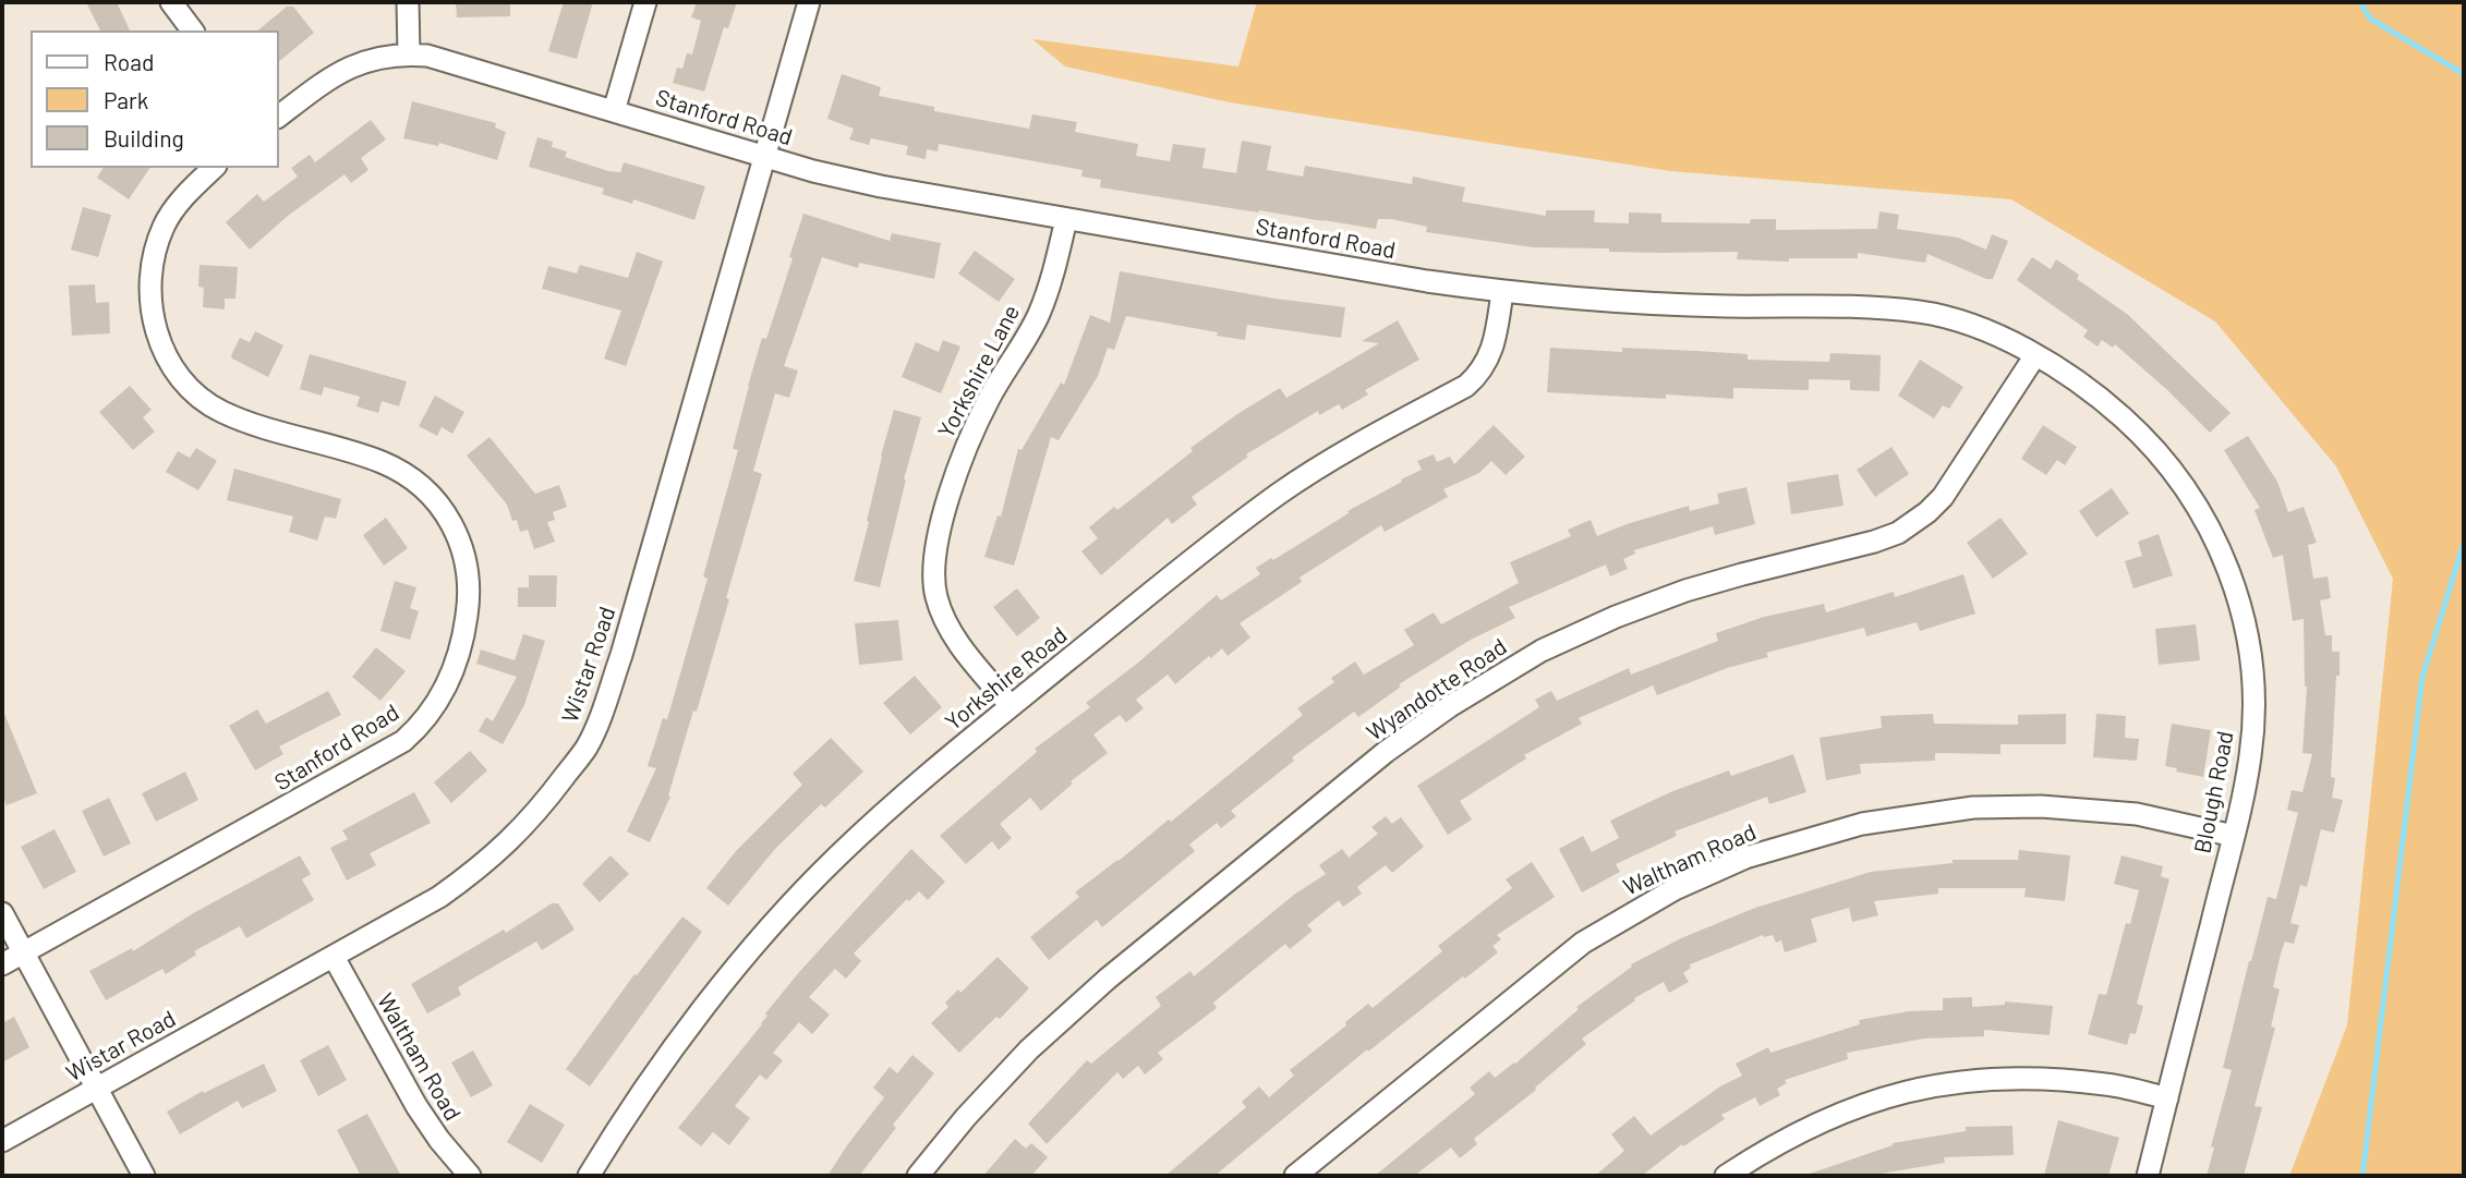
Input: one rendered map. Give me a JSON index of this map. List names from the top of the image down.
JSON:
{
  "streets": {
    "street": [
      "Stanford Road",
      "Yorkshire Lane",
      "Wistar Road",
      "Yorkshire Road",
      "Wyandotte Road",
      "Blough Road",
      "Waltham Road"
    ]
  },
  "crossings": [
    ["Stanford Road", "Yorkshire Lane"],
    ["Stanford Road", "Wistar Road"],
    ["Stanford Road", "Yorkshire Road"],
    ["Stanford Road", "Wyandotte Road"],
    ["Stanford Road", "Blough Road"],
    ["Yorkshire Lane", "Yorkshire Road"],
    ["Wistar Road", "Waltham Road"],
    ["Wyandotte Road", "Blough Road"],
    ["Blough Road", "Waltham Road"]
  ],
  "legend": ["Road", "Park", "Building"]
}
